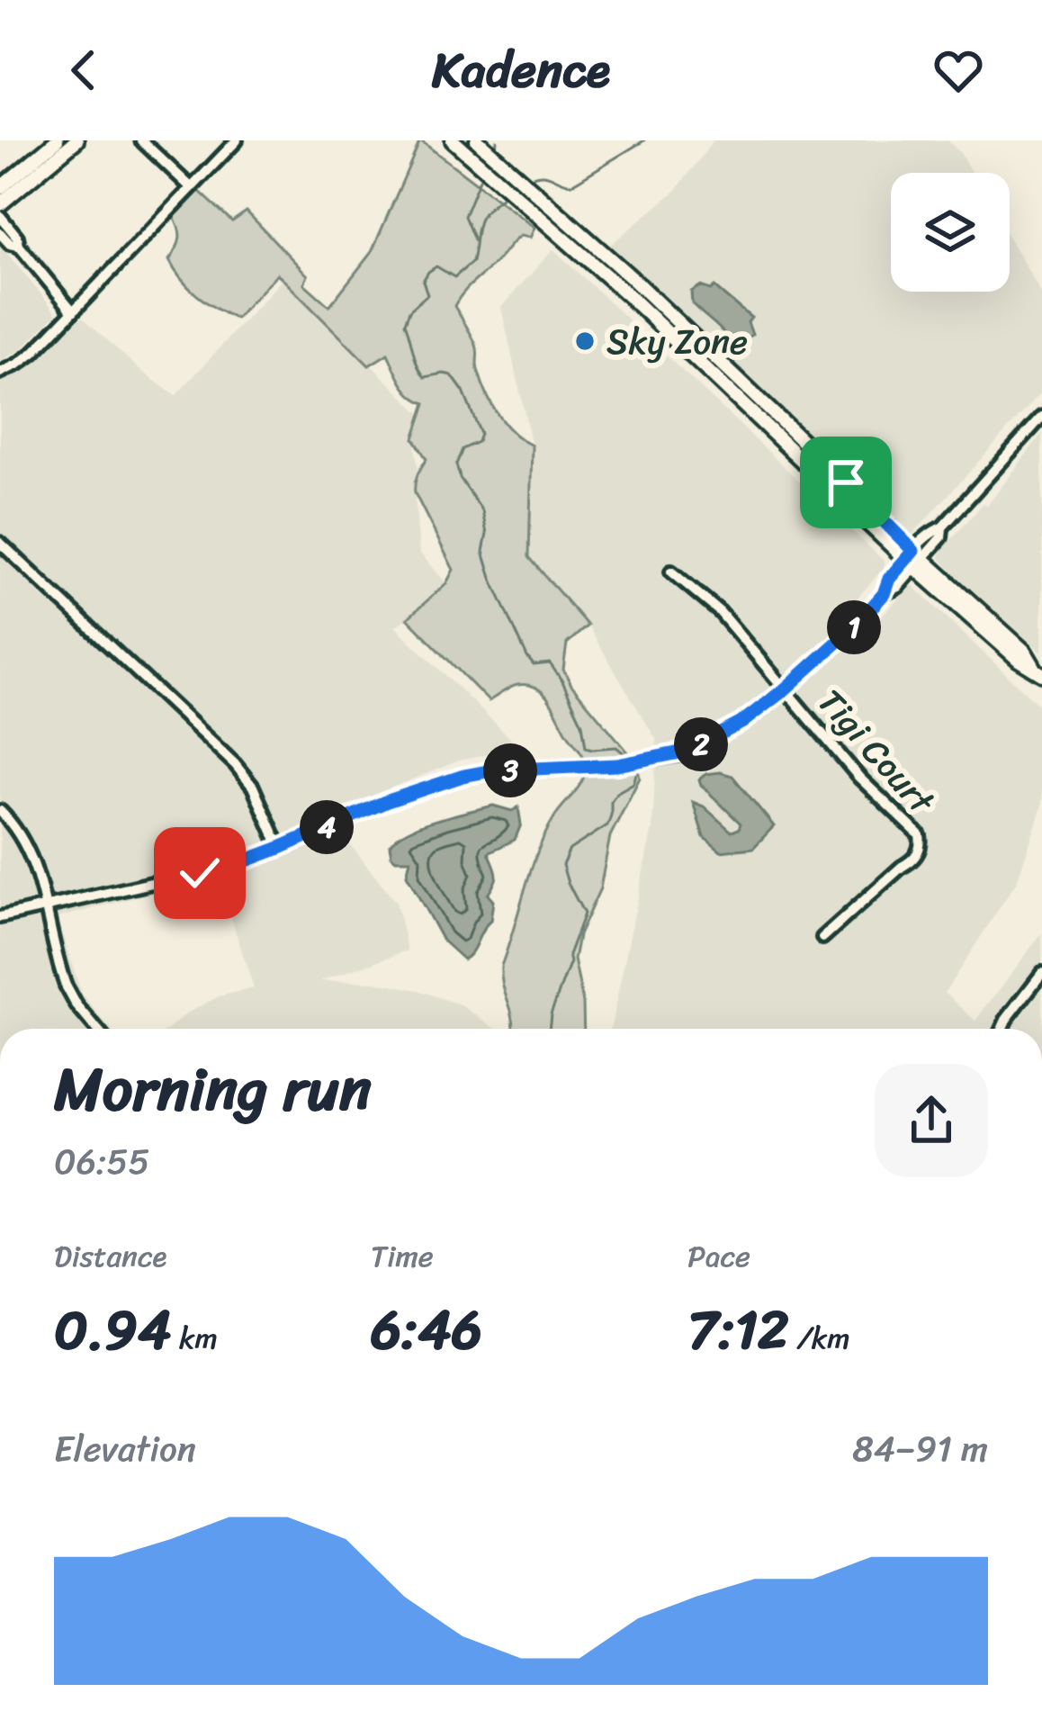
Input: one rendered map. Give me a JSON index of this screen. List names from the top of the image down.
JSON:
{
  "streets": {
    "street": ["Tigi Court"]
  },
  "places": ["Sky Zone"],
  "page": {
    "header": "Kadence",
    "pins": [
      "1",
      "2",
      "3",
      "4"
    ],
    "heading": ["Morning run", "06:55"],
    "stats": [
      ["Distance", "0.94 km"],
      ["Time", "6:46"],
      ["Pace", "7:12 /km"]
    ],
    "chart": ["Elevation", "84–91 m"]
  }
}
